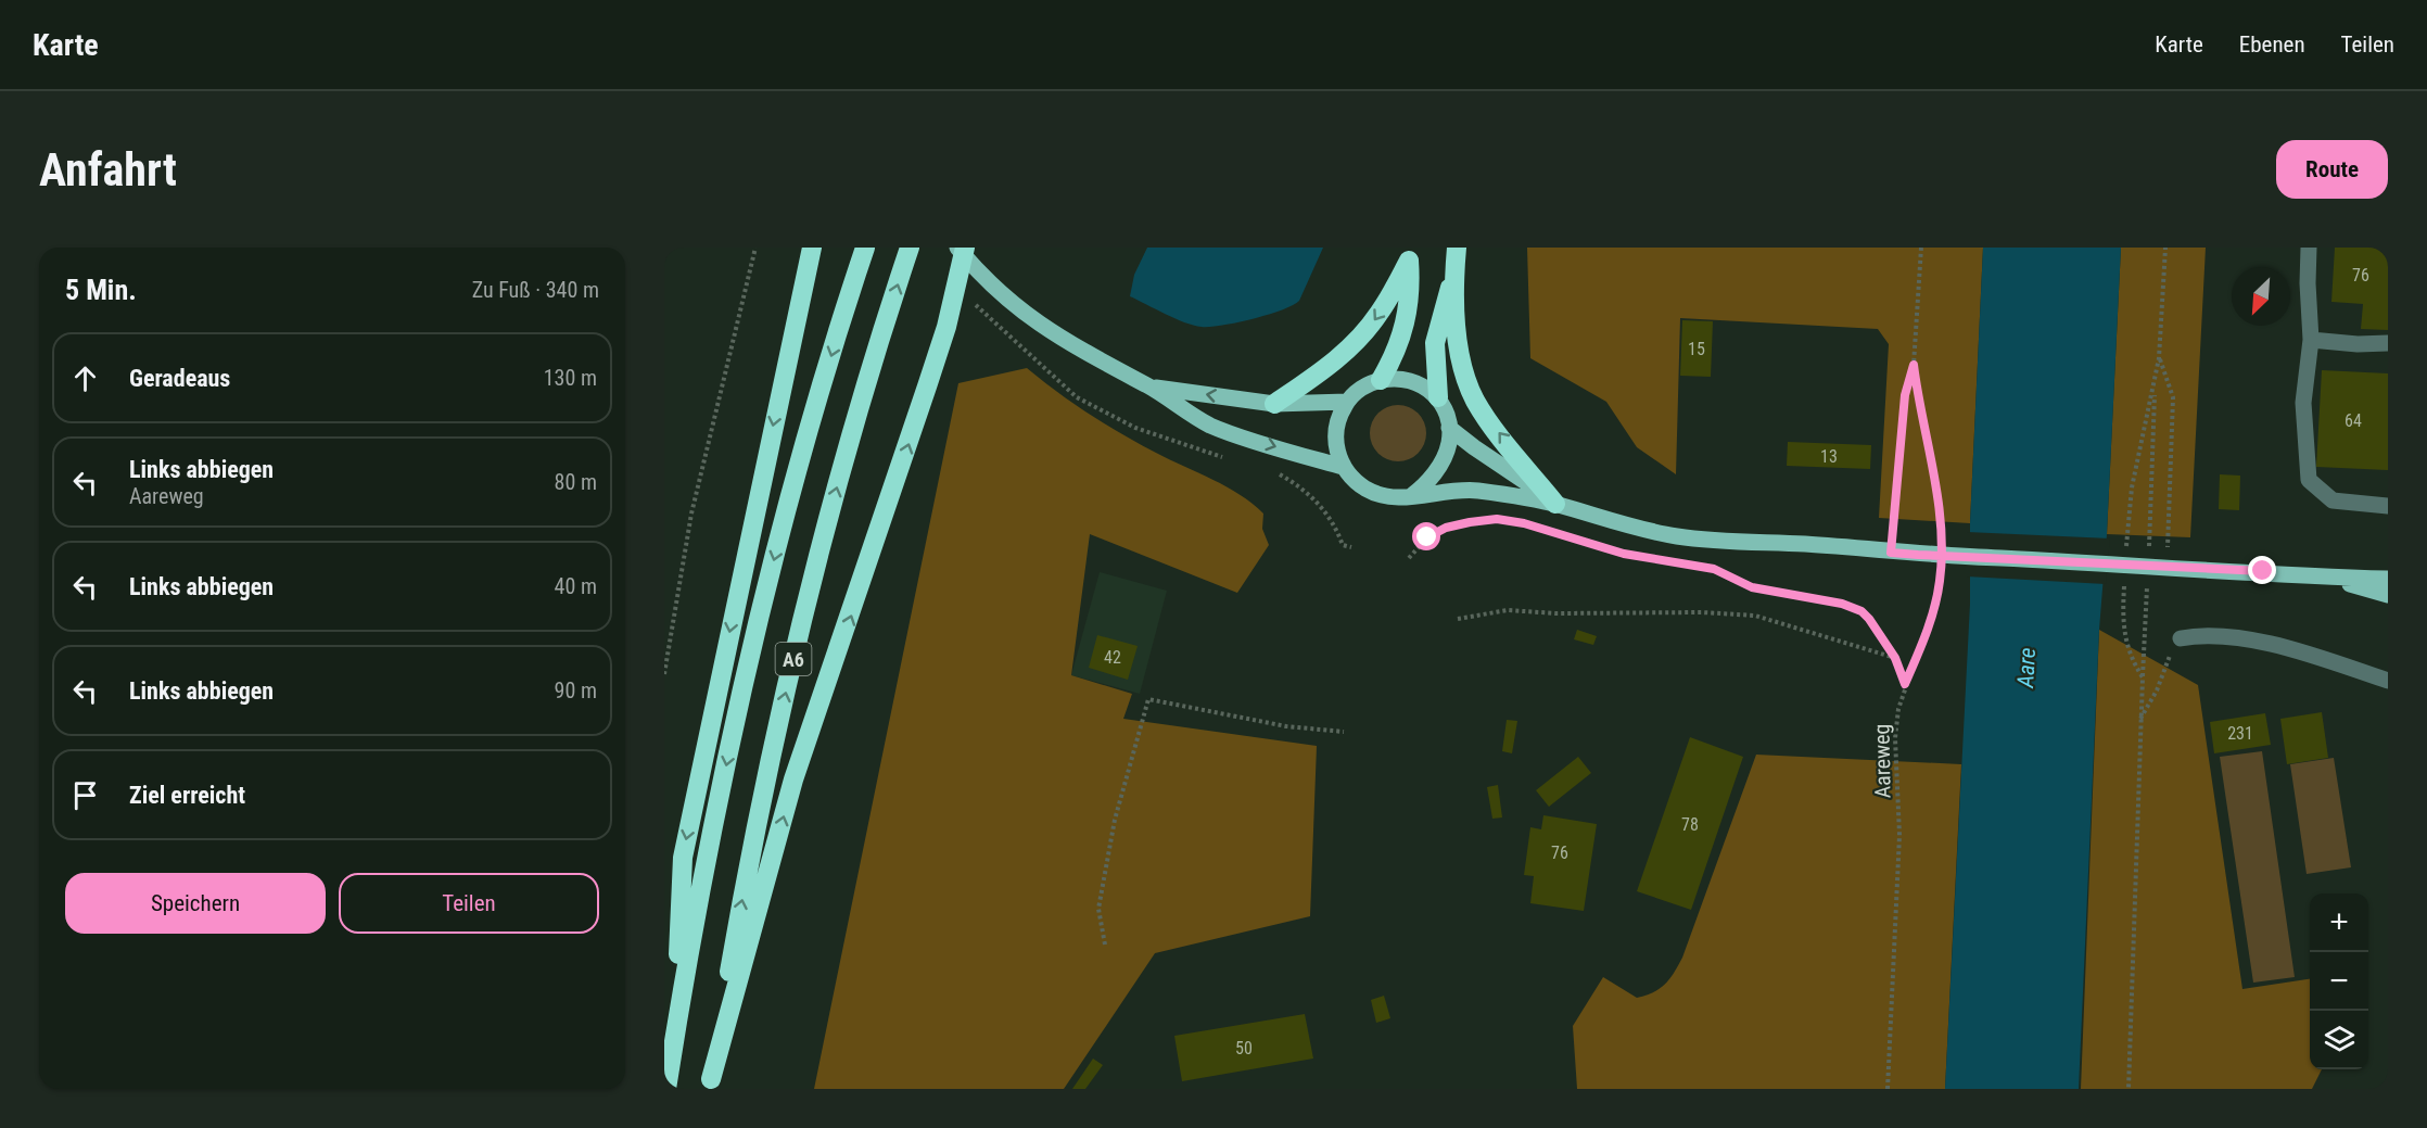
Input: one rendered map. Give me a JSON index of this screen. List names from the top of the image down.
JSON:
{
  "streets": {
    "highway": ["A6"],
    "path": ["Aareweg"]
  },
  "water": ["Aare"],
  "house_numbers": [
    "76",
    "15",
    "64",
    "13",
    "42",
    "231",
    "78",
    "76",
    "50"
  ],
  "north": "bottom left",
  "page": {
    "header": "Karte",
    "nav": ["Karte", "Ebenen", "Teilen"],
    "buttons": [
      "Route",
      ["Speichern", "Teilen"]
    ],
    "title": "Anfahrt",
    "heading": ["5 Min.", "Zu Fuß · 340 m"],
    "list": [
      ["Geradeaus", "130 m"],
      ["Links abbiegen", "Aareweg", "80 m"],
      ["Links abbiegen", "40 m"],
      ["Links abbiegen", "90 m"],
      "Ziel erreicht"
    ],
    "map_buttons": ["+", "−"]
  }
}
